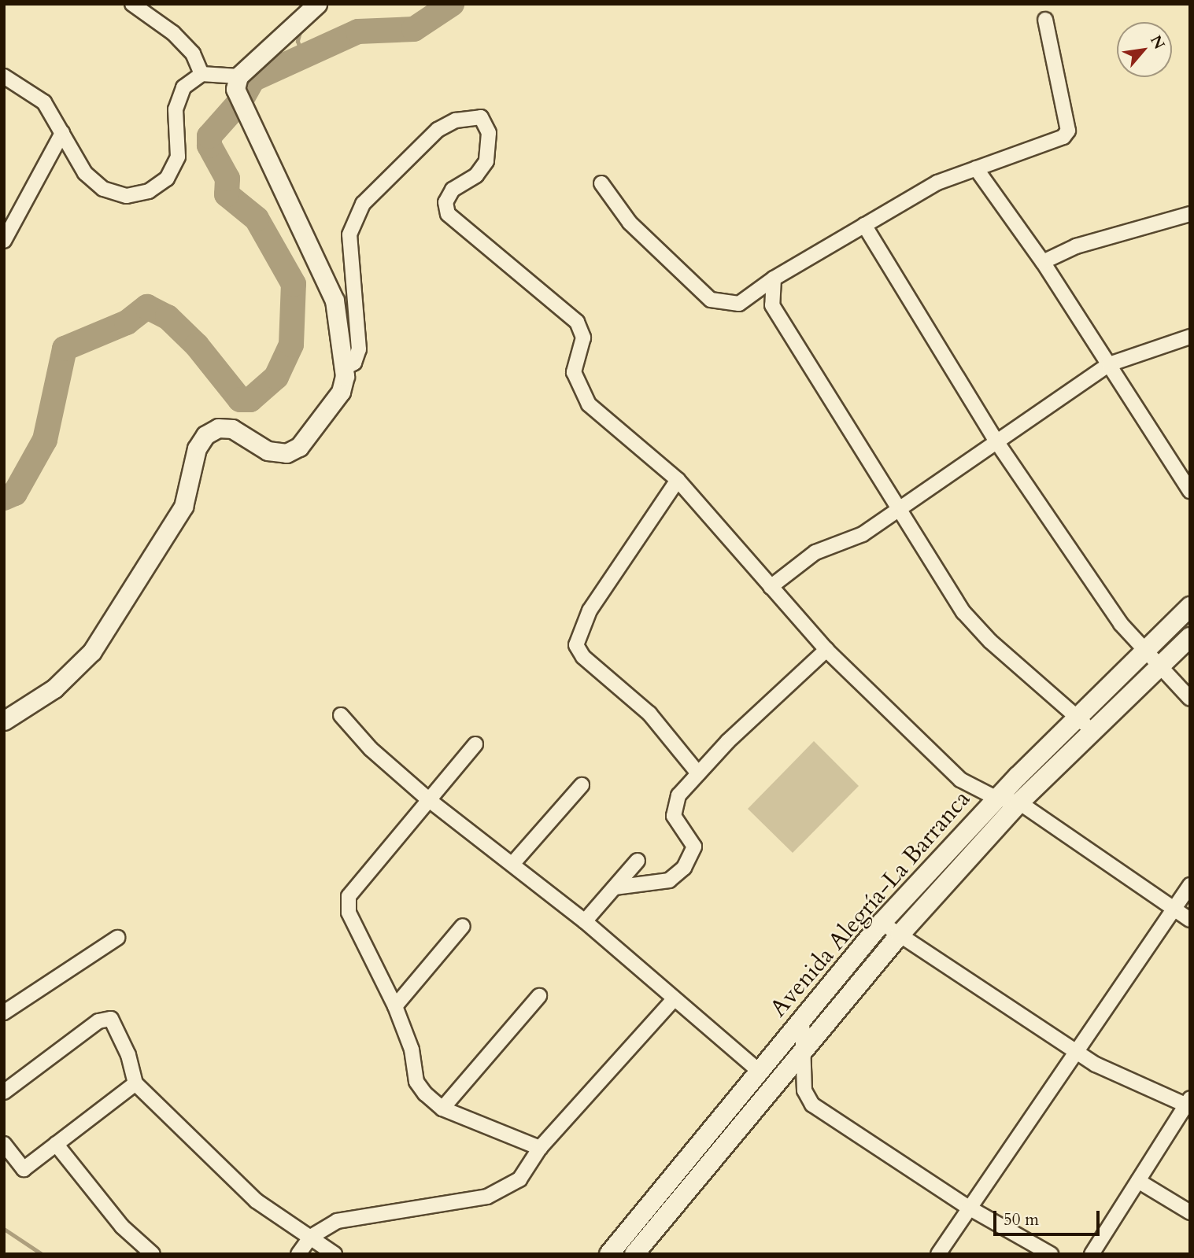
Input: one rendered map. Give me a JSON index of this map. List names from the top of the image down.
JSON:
{
  "streets": {
    "main road": ["Avenida Alegría-La Barranca"]
  },
  "scale_bar": "50 m",
  "north": "top right"
}
